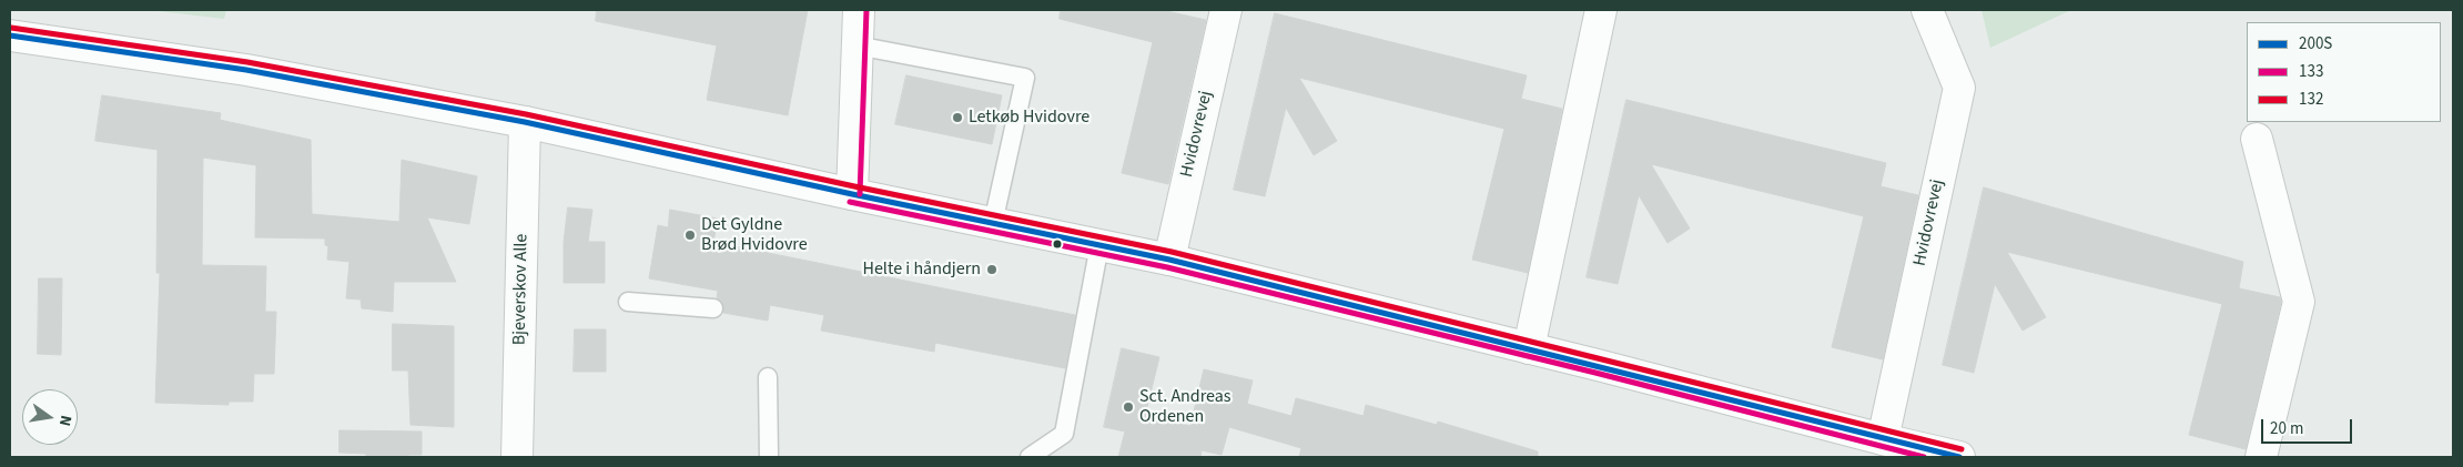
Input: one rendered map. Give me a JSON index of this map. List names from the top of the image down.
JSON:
{
  "streets": {
    "street": ["Hvidovrevej", "Bjeverskov Alle"]
  },
  "places": [
    "Letkøb Hvidovre",
    "Det Gyldne Brød Hvidovre",
    "Helte i håndjern",
    "Sct. Andreas Ordenen"
  ],
  "lines": ["transit line 133", "transit line 132", "transit line 200S"],
  "legend": ["200S", "133", "132"],
  "scale_bar": "20 m",
  "north": "right"
}
